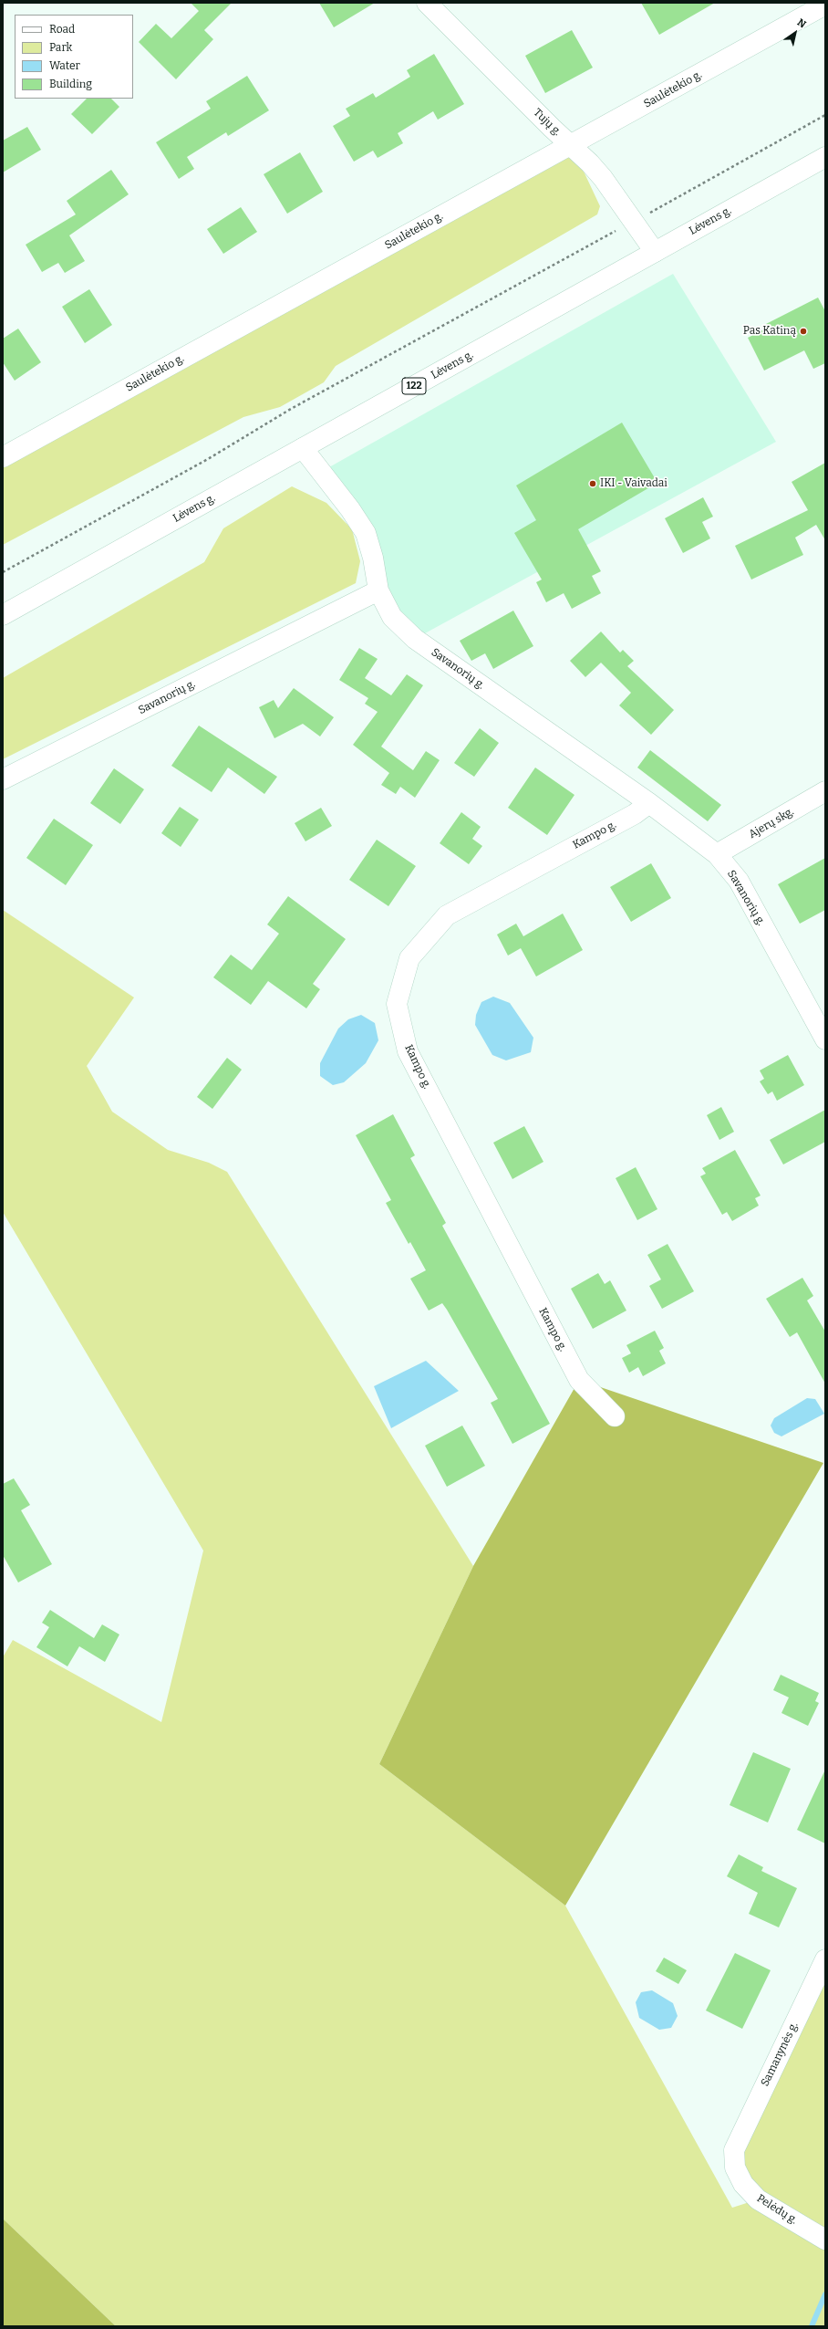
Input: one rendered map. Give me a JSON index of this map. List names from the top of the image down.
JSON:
{
  "streets": {
    "street": [
      "Saulėtekio g.",
      "Tujų g.",
      "Lėvens g.",
      "122",
      "Savanorių g.",
      "Ajerų skg.",
      "Kampo g.",
      "Samanynės g.",
      "Pelėdų g."
    ]
  },
  "crossings": [
    ["Saulėtekio g.", "Tujų g."],
    ["Tujų g.", "Lėvens g."],
    ["Savanorių g.", "Ajerų skg."],
    ["Savanorių g.", "Kampo g."],
    ["Samanynės g.", "Pelėdų g."]
  ],
  "places": ["Pas Katiną", "IKI - Vaivadai"],
  "legend": [
    "Road",
    "Park",
    "Water",
    "Building"
  ],
  "north": "top right"
}
